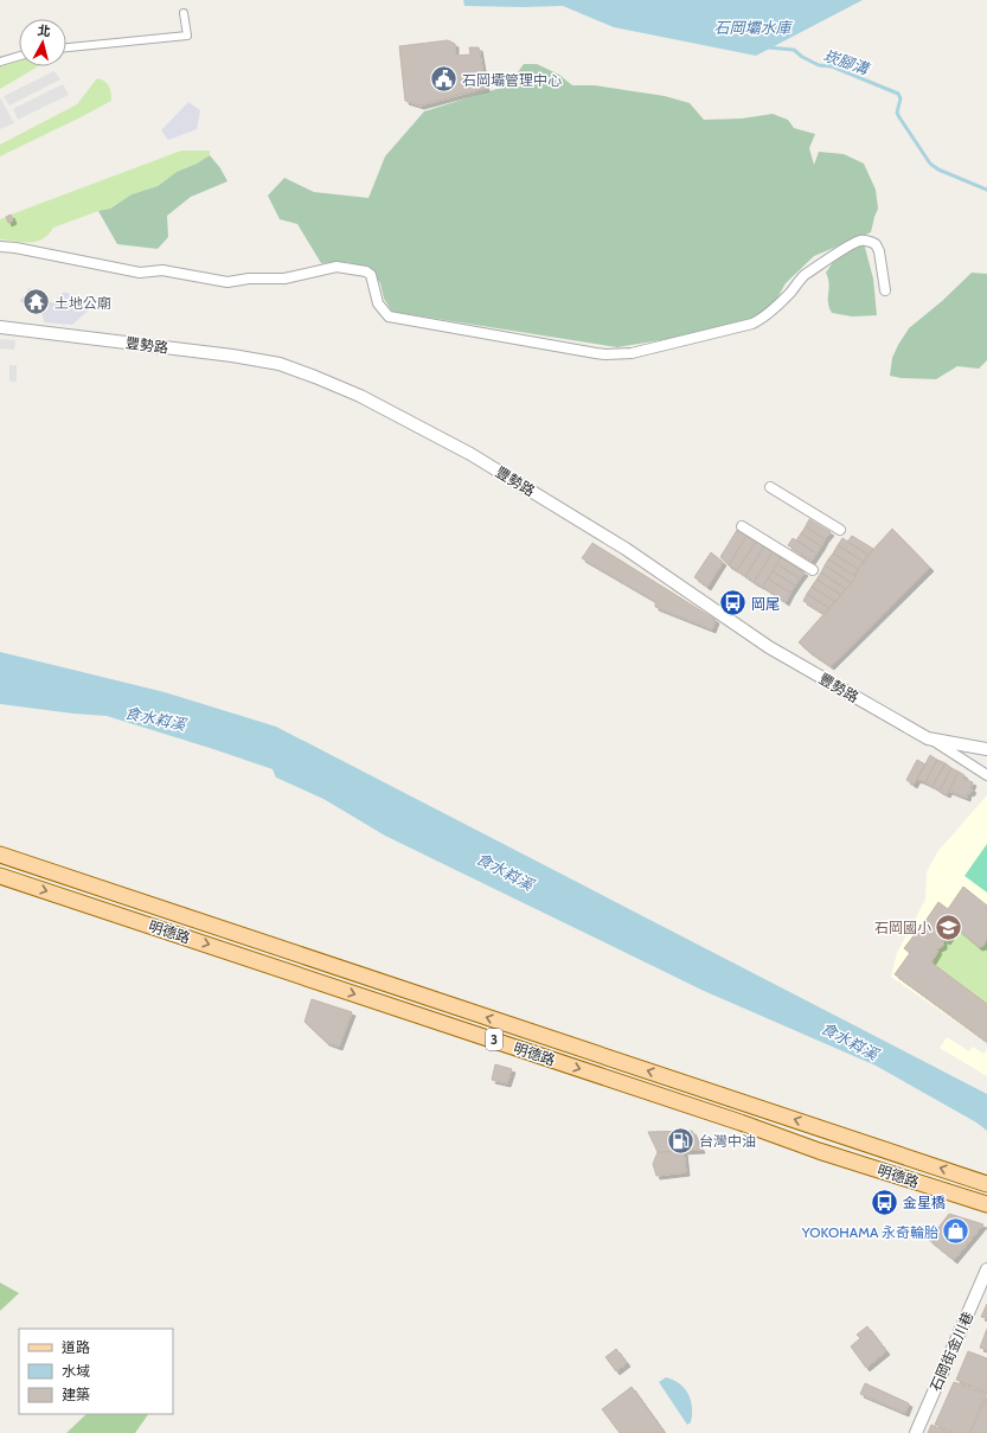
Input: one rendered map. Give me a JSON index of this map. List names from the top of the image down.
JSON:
{
  "streets": {
    "main road": ["明德路", "3"],
    "street": ["豐勢路", "石岡街金川巷"]
  },
  "water": ["石岡壩水庫", "崁腳溝", "食水嵙溪"],
  "places": {
    "public building": ["石岡壩管理中心"],
    "temple": ["土地公廟"],
    "bus stop": ["岡尾", "金星橋"],
    "school or university": ["石岡國小"],
    "fuel station": ["台灣中油"],
    "shop": ["YOKOHAMA 永奇輪胎"]
  },
  "legend": ["道路", "水域", "建築"],
  "north": "top"
}
